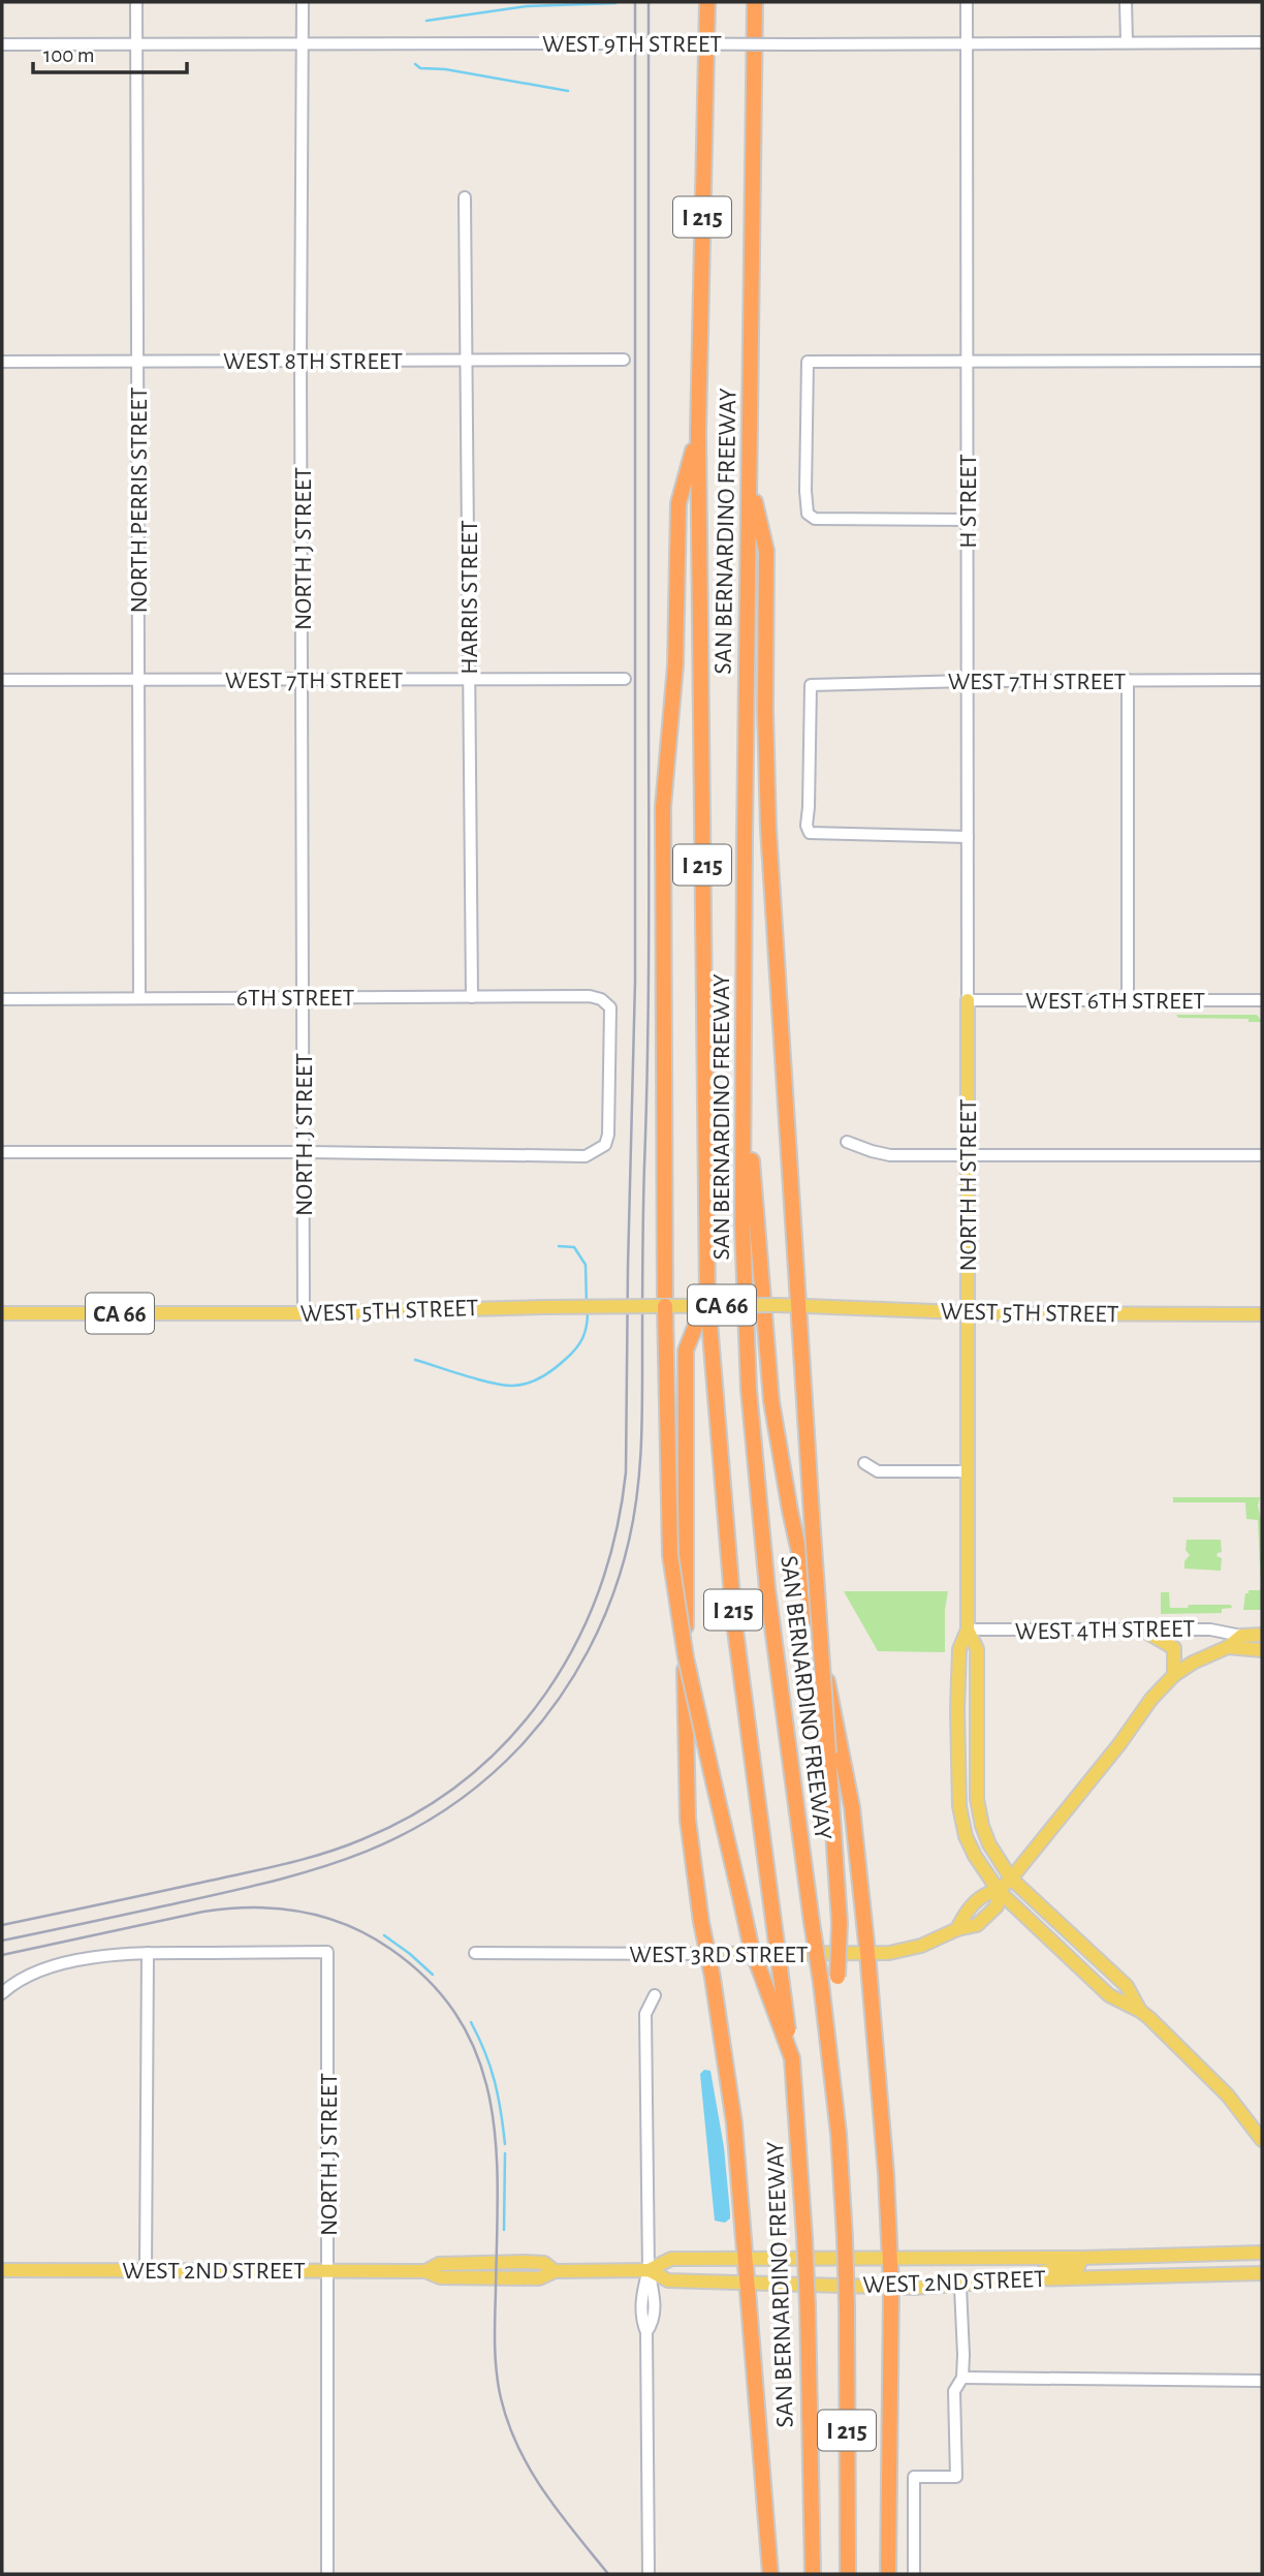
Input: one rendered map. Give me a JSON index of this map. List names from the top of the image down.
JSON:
{
  "streets": {
    "highway": ["I 215", "SAN BERNARDINO FREEWAY"],
    "main road": [
      "NORTH H STREET",
      "CA 66",
      "WEST 5TH STREET",
      "WEST 3RD STREET",
      "WEST 2ND STREET"
    ],
    "street": [
      "WEST 9TH STREET",
      "WEST 8TH STREET",
      "NORTH PERRIS STREET",
      "H STREET",
      "NORTH J STREET",
      "HARRIS STREET",
      "WEST 7TH STREET",
      "6TH STREET",
      "WEST 6TH STREET",
      "WEST 4TH STREET"
    ]
  },
  "crossings": [
    ["WEST 9TH STREET", "NORTH PERRIS STREET"],
    ["WEST 9TH STREET", "H STREET"],
    ["WEST 9TH STREET", "NORTH J STREET"],
    ["WEST 8TH STREET", "NORTH PERRIS STREET"],
    ["WEST 8TH STREET", "NORTH J STREET"],
    ["WEST 8TH STREET", "HARRIS STREET"],
    ["NORTH PERRIS STREET", "WEST 7TH STREET"],
    ["NORTH PERRIS STREET", "6TH STREET"],
    ["H STREET", "WEST 7TH STREET"],
    ["H STREET", "WEST 6TH STREET"],
    ["H STREET", "NORTH H STREET"],
    ["NORTH J STREET", "WEST 7TH STREET"],
    ["NORTH J STREET", "6TH STREET"],
    ["NORTH J STREET", "WEST 5TH STREET"],
    ["NORTH J STREET", "WEST 2ND STREET"],
    ["HARRIS STREET", "WEST 7TH STREET"],
    ["HARRIS STREET", "6TH STREET"],
    ["WEST 6TH STREET", "NORTH H STREET"],
    ["NORTH H STREET", "WEST 5TH STREET"],
    ["NORTH H STREET", "WEST 4TH STREET"],
    ["NORTH H STREET", "WEST 3RD STREET"],
    ["WEST 4TH STREET", "WEST 3RD STREET"]
  ],
  "scale_bar": "100 m"
}
